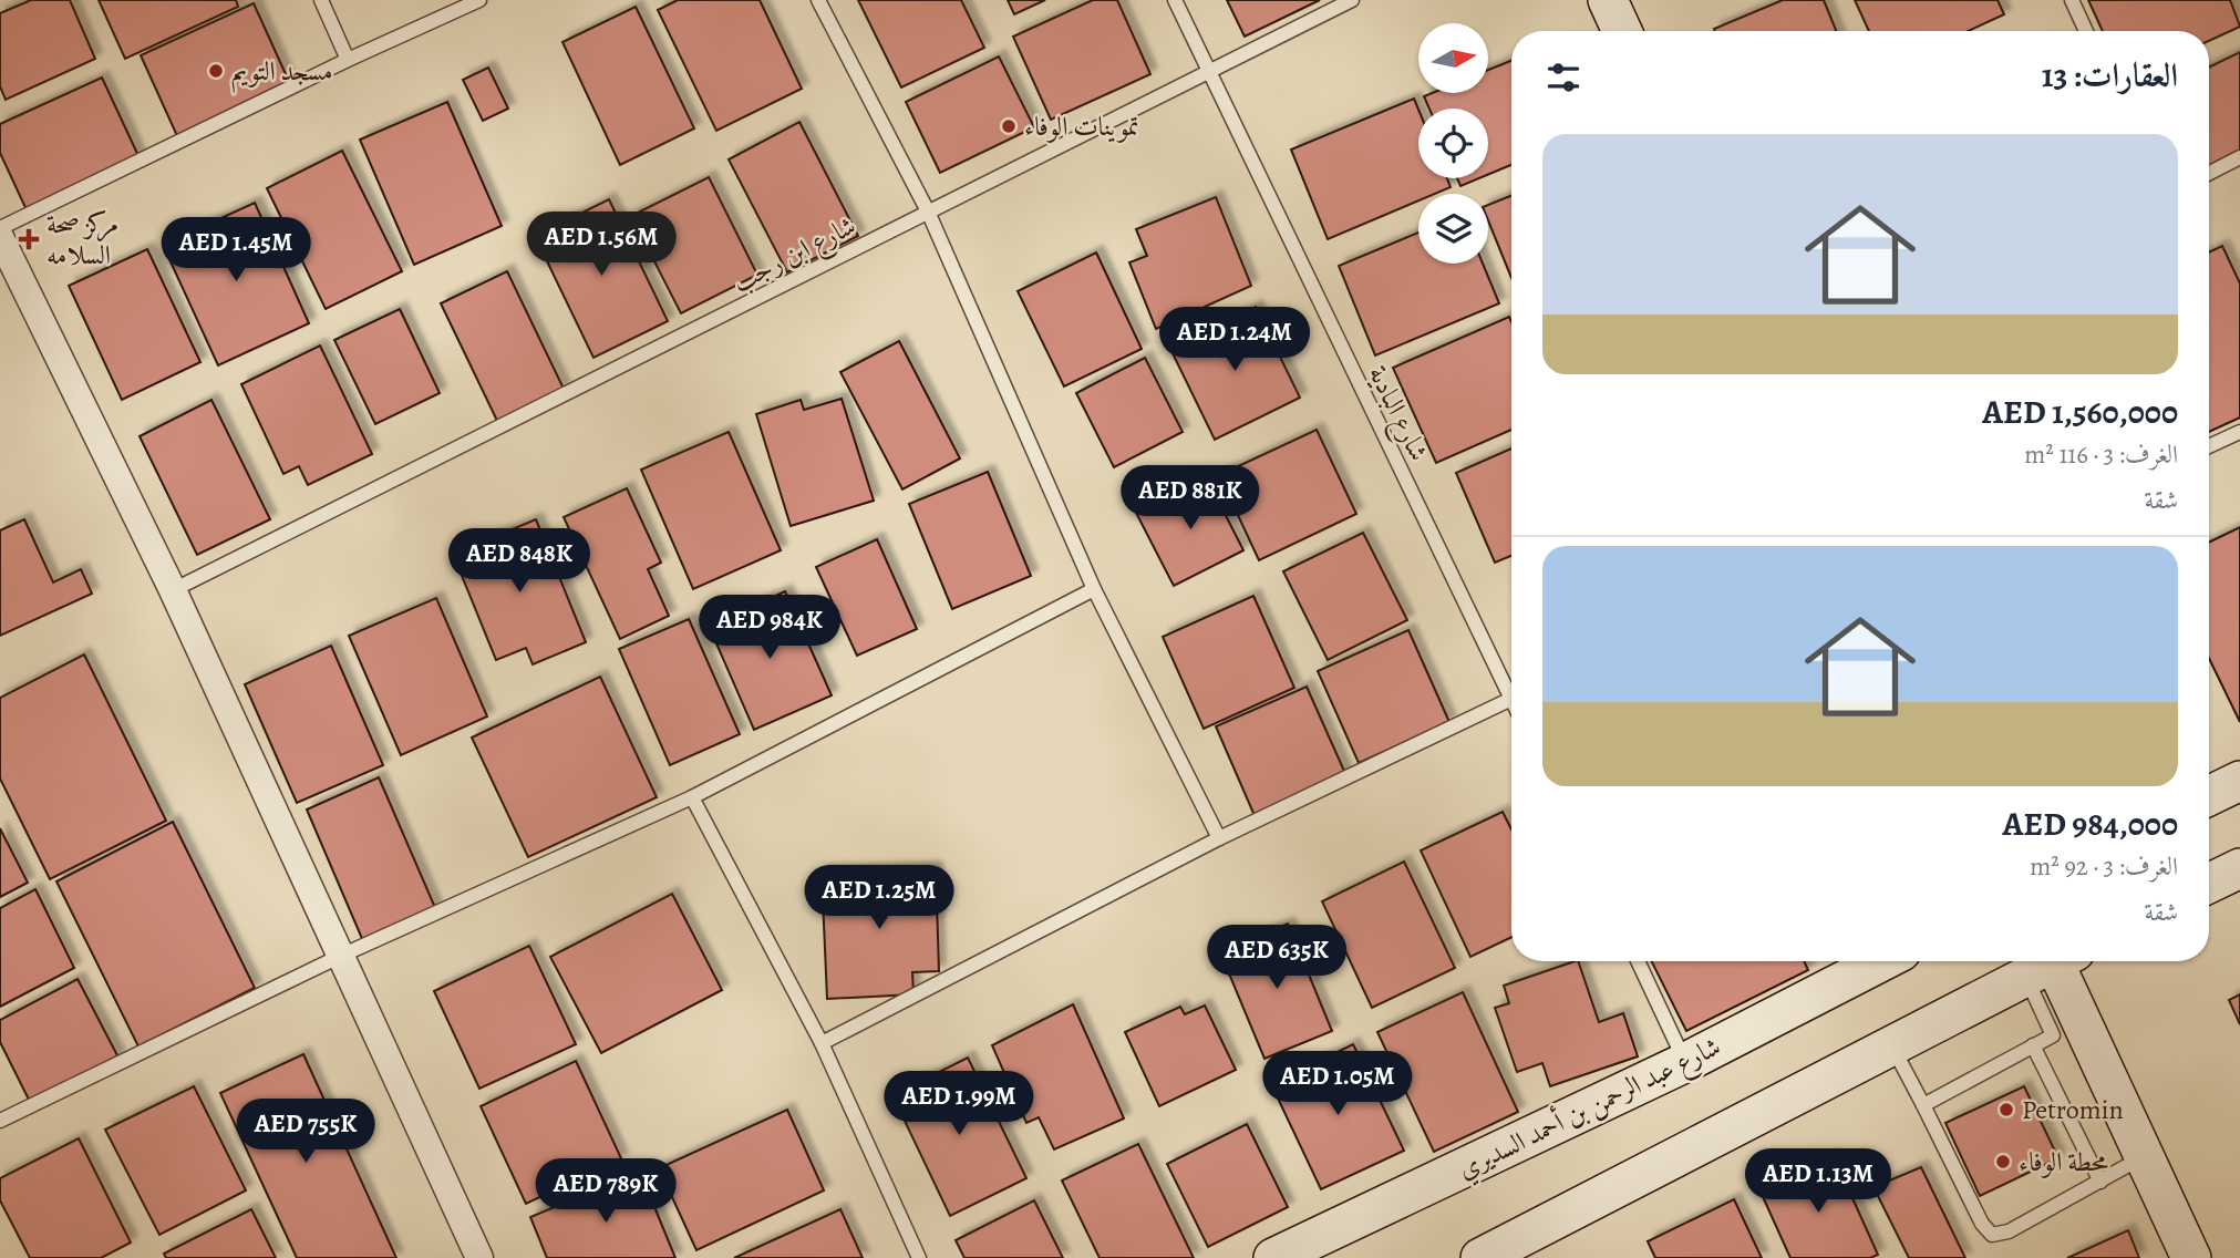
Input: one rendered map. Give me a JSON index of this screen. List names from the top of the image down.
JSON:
{
  "streets": {
    "street": ["شارع عبد الرحمن بن أحمد السديري"],
    "lane": ["شارع ابن رجب", "شارع البادية"]
  },
  "crossings": [
    ["شارع ابن رجب", "شارع البادية"]
  ],
  "places": {
    "other": [
      "مسجد التويم",
      "تموينات الوفاء",
      "Petromin",
      "محطة الوفاء"
    ],
    "health": ["مركز صحة السلامه"]
  },
  "north": "right",
  "page": {
    "heading": "العقارات: 13",
    "list": [
      {
        "name": "AED 1,560,000",
        "note": "الغرف: 3 · 116 m² · شقة"
      },
      {
        "name": "AED 984,000",
        "note": "الغرف: 3 · 92 m² · شقة"
      }
    ],
    "price": [
      "AED 1.56M",
      "AED 1.45M",
      "AED 1.24M",
      "AED 881K",
      "AED 848K",
      "AED 984K",
      "AED 1.25M",
      "AED 635K",
      "AED 1.05M",
      "AED 1.99M",
      "AED 755K",
      "AED 1.13M",
      "AED 789K"
    ]
  }
}
